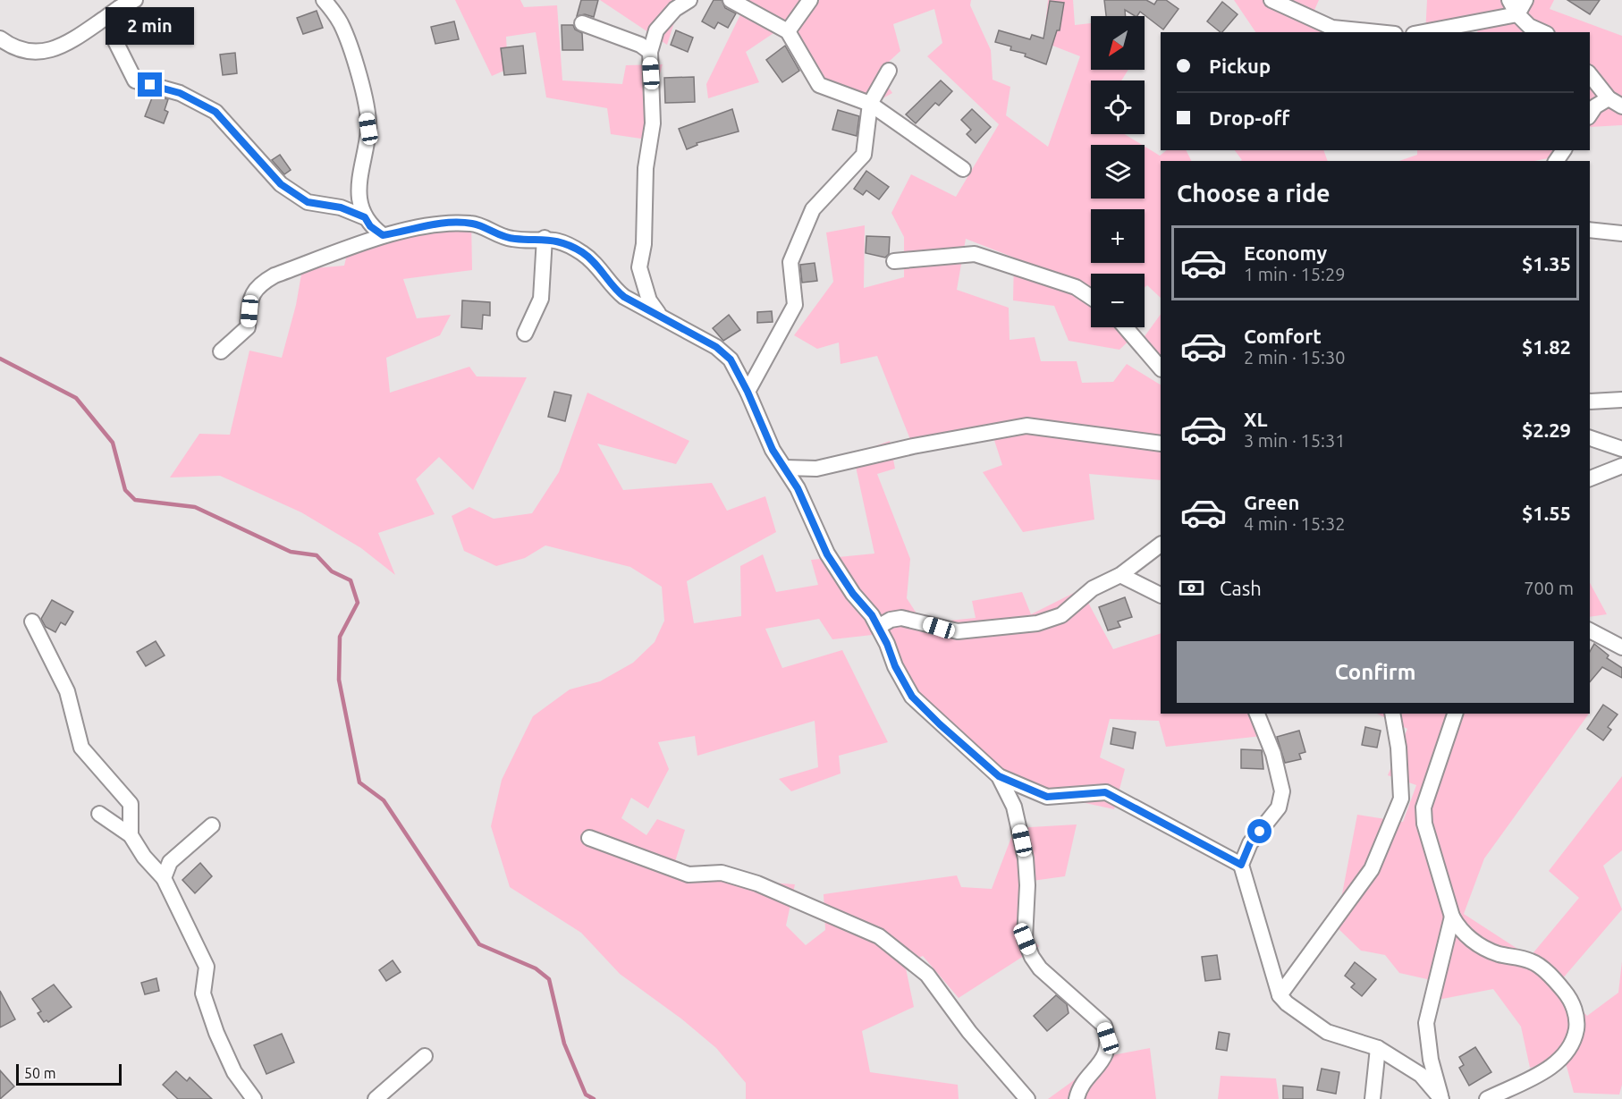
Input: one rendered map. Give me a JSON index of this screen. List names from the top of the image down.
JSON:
{
  "scale_bar": "50 m",
  "north": "bottom left",
  "page": {
    "bubble": "2 min",
    "map_buttons": ["+", "−"],
    "banner": ["Pickup", "Drop-off"],
    "heading": "Choose a ride",
    "list": [
      {
        "name": "Economy",
        "note": "1 min · 15:29",
        "value": "$1.35"
      },
      {
        "name": "Comfort",
        "note": "2 min · 15:30",
        "value": "$1.82"
      },
      {
        "name": "XL",
        "note": "3 min · 15:31",
        "value": "$2.29"
      },
      {
        "name": "Green",
        "note": "4 min · 15:32",
        "value": "$1.55"
      }
    ],
    "pay": ["Cash", "700 m"],
    "buttons": "Confirm",
    "scale": "50 m"
  }
}
